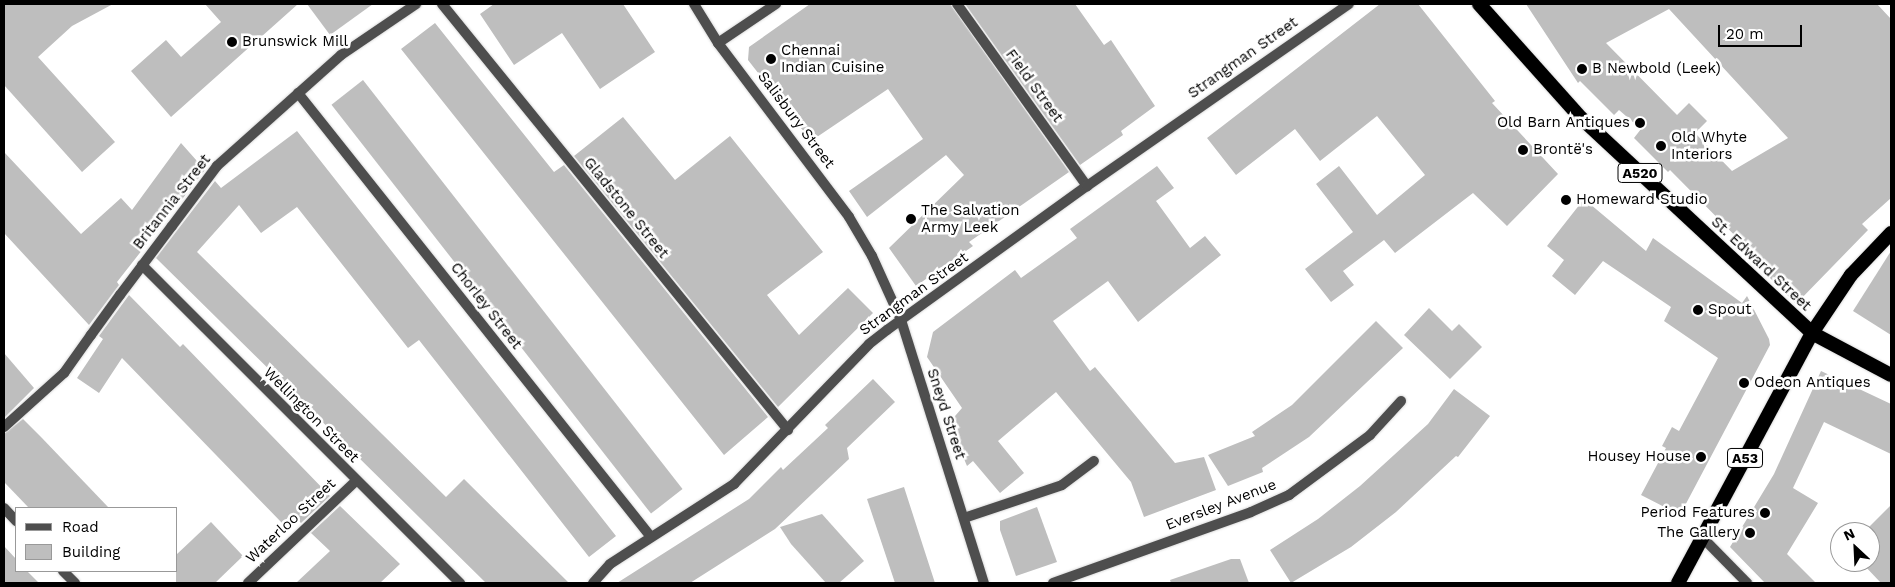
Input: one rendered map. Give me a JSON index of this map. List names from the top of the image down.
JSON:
{
  "streets": {
    "highway": ["A520", "St. Edward Street", "A53"],
    "street": [
      "Strangman Street",
      "Field Street",
      "Salisbury Street",
      "Britannia Street",
      "Gladstone Street",
      "Chorley Street",
      "Sneyd Street",
      "Wellington Street",
      "Eversley Avenue",
      "Waterloo Street"
    ]
  },
  "crossings": [
    ["Strangman Street", "Field Street"],
    ["Strangman Street", "Gladstone Street"],
    ["Strangman Street", "Chorley Street"],
    ["Strangman Street", "Sneyd Street"],
    ["Salisbury Street", "Sneyd Street"],
    ["A520", "St. Edward Street"],
    ["A520", "A53"],
    ["Britannia Street", "Chorley Street"],
    ["Britannia Street", "Wellington Street"],
    ["St. Edward Street", "A53"],
    ["Wellington Street", "Waterloo Street"]
  ],
  "places": [
    "Brunswick Mill",
    "Chennai Indian Cuisine",
    "B Newbold (Leek)",
    "Old Barn Antiques",
    "Old Whyte Interiors",
    "Brontë's",
    "Homeward Studio",
    "The Salvation Army Leek",
    "Spout",
    "Odeon Antiques",
    "Housey House",
    "Period Features",
    "The Gallery"
  ],
  "legend": ["Road", "Building"],
  "scale_bar": "20 m",
  "north": "top left"
}
